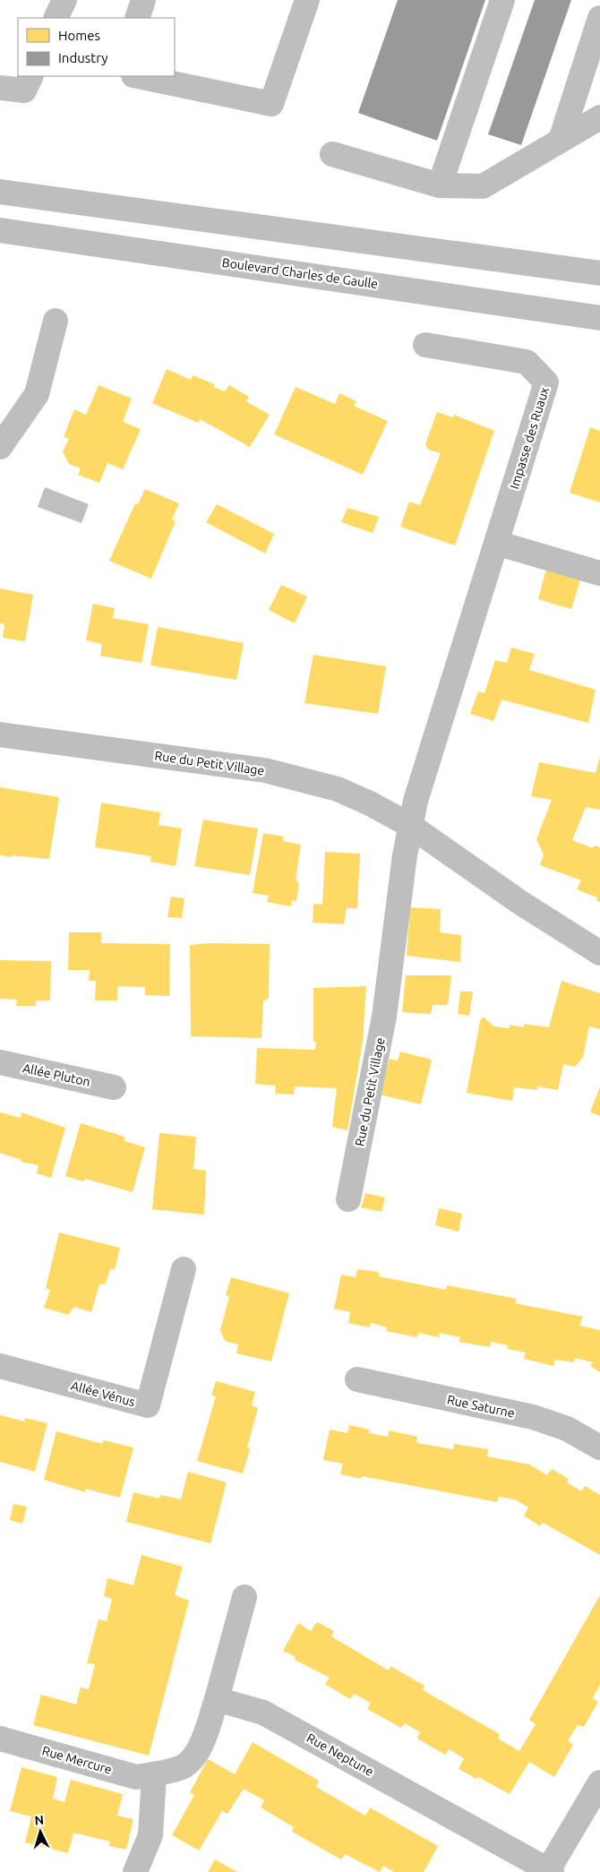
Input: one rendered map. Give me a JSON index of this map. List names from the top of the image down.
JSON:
{
  "streets": {
    "street": [
      "Boulevard Charles de Gaulle",
      "Impasse des Ruaux",
      "Rue du Petit Village",
      "Allée Pluton",
      "Allée Vénus",
      "Rue Saturne",
      "Rue Neptune",
      "Rue Mercure"
    ]
  },
  "crossings": [
    ["Impasse des Ruaux", "Rue du Petit Village"],
    ["Rue Neptune", "Rue Mercure"]
  ],
  "legend": ["Homes", "Industry"],
  "north": "top"
}
